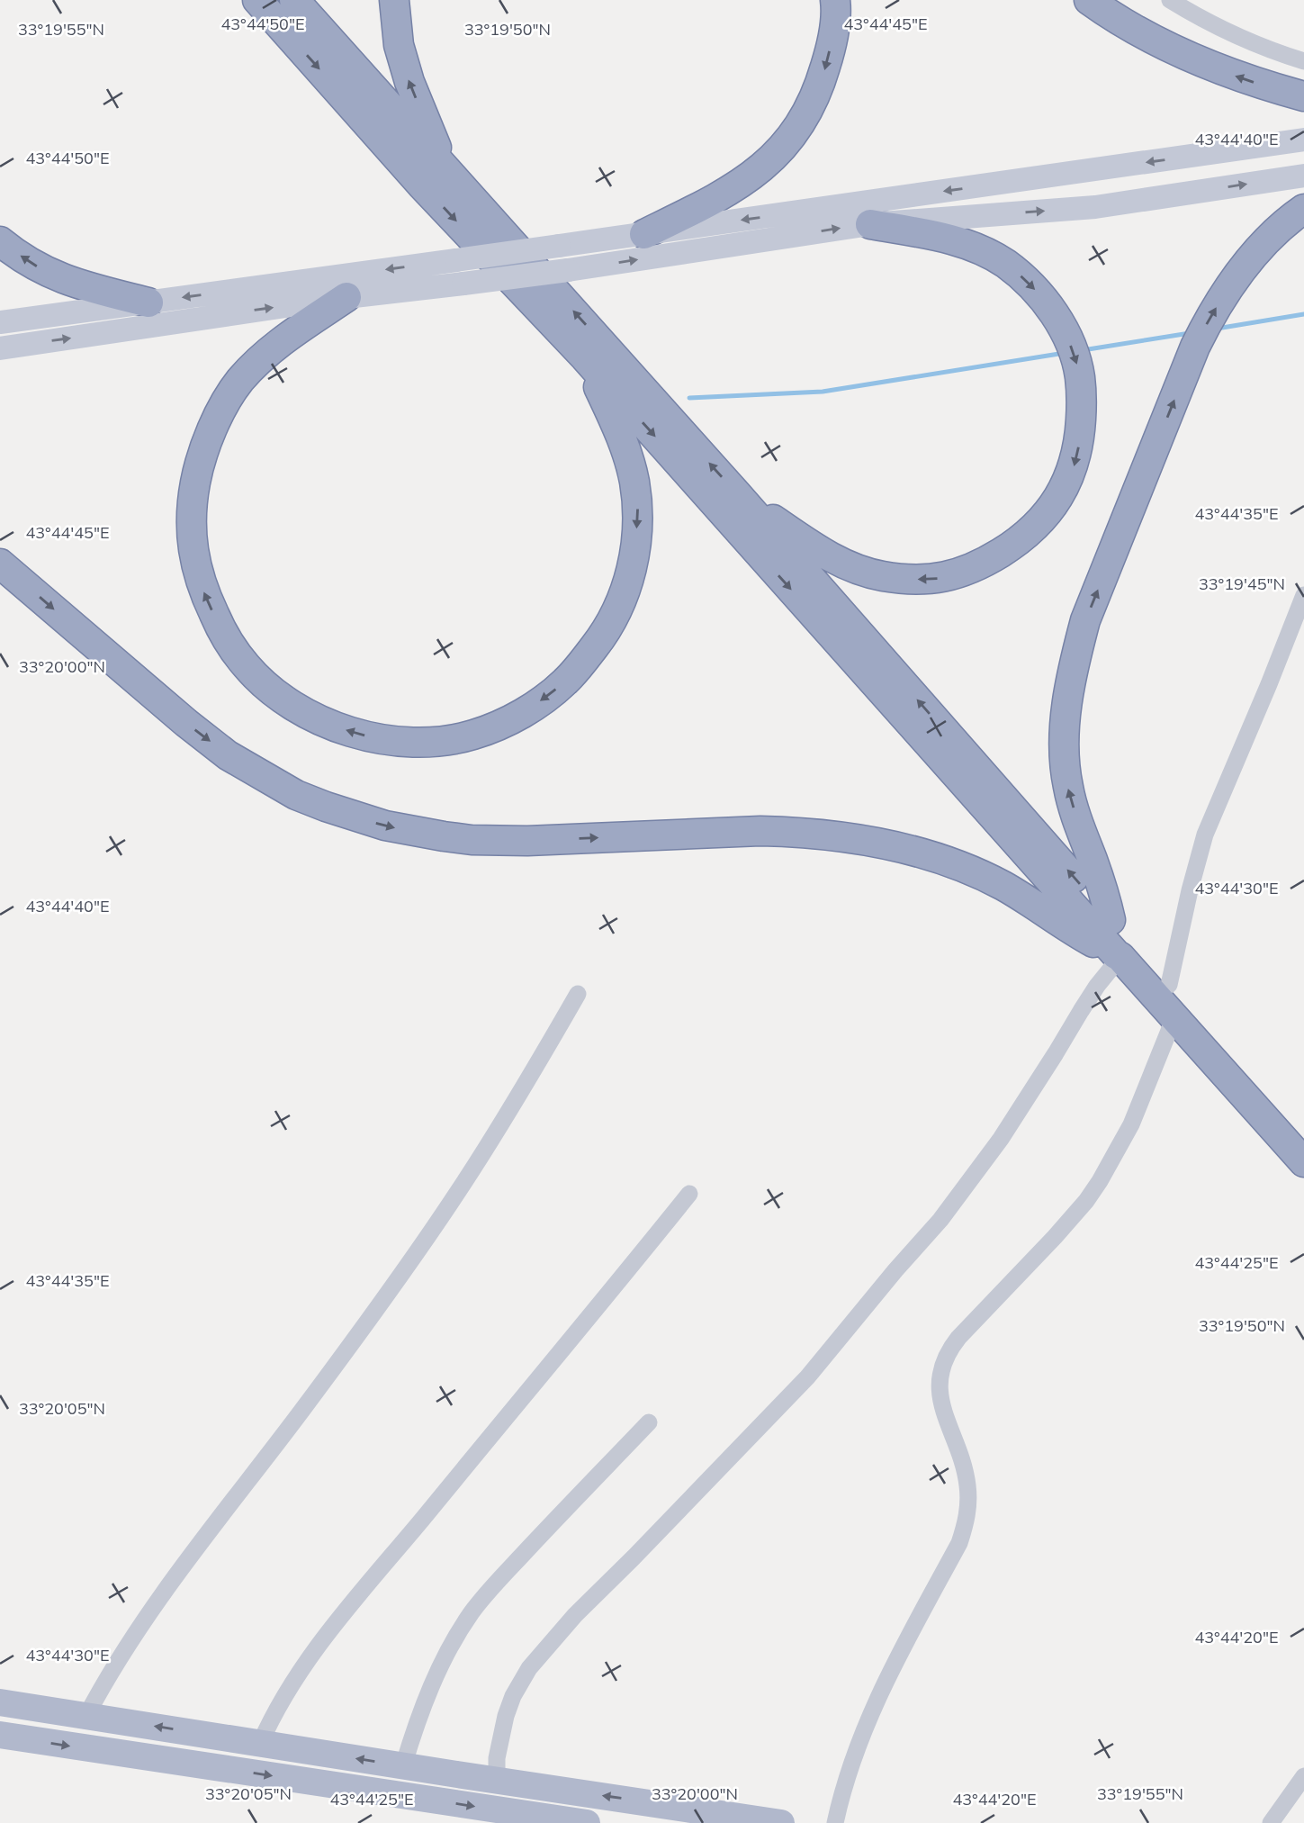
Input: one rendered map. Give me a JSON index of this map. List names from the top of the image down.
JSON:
{
  "coordinates": [
    "43°44'45\"E",
    "43°44'50\"E",
    "33°19'55\"N",
    "33°19'50\"N",
    "43°44'40\"E",
    "43°44'35\"E",
    "33°19'45\"N",
    "33°20'00\"N",
    "43°44'30\"E",
    "43°44'25\"E",
    "33°20'05\"N",
    "43°44'20\"E"
  ]
}
